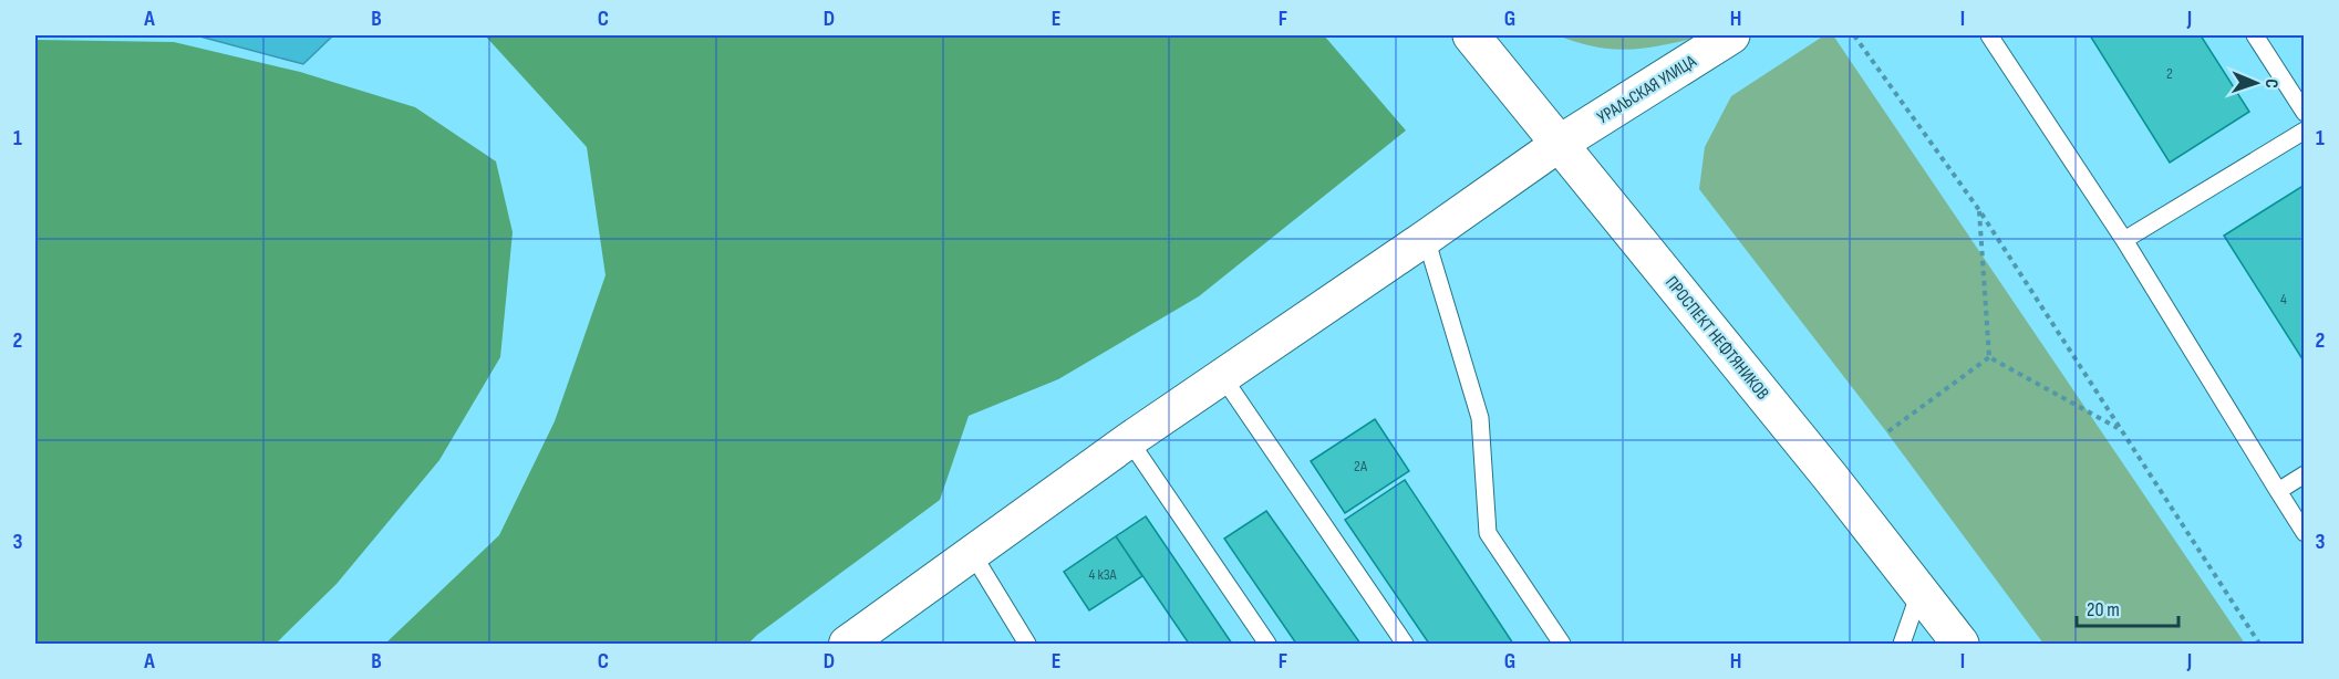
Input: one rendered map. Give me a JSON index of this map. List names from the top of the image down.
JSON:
{
  "streets": {
    "main road": ["УРАЛЬСКАЯ УЛИЦА", "ПРОСПЕКТ НЕФТЯНИКОВ"]
  },
  "crossings": [
    ["УРАЛЬСКАЯ УЛИЦА", "ПРОСПЕКТ НЕФТЯНИКОВ"]
  ],
  "house_numbers": [
    "2",
    "4",
    "2А",
    "4 к3А"
  ],
  "scale_bar": "20 m",
  "north": "right",
  "grid": {
    "columns": [
      "A",
      "B",
      "C",
      "D",
      "E",
      "F",
      "G",
      "H",
      "I",
      "J"
    ],
    "rows": ["1", "2", "3"]
  }
}
